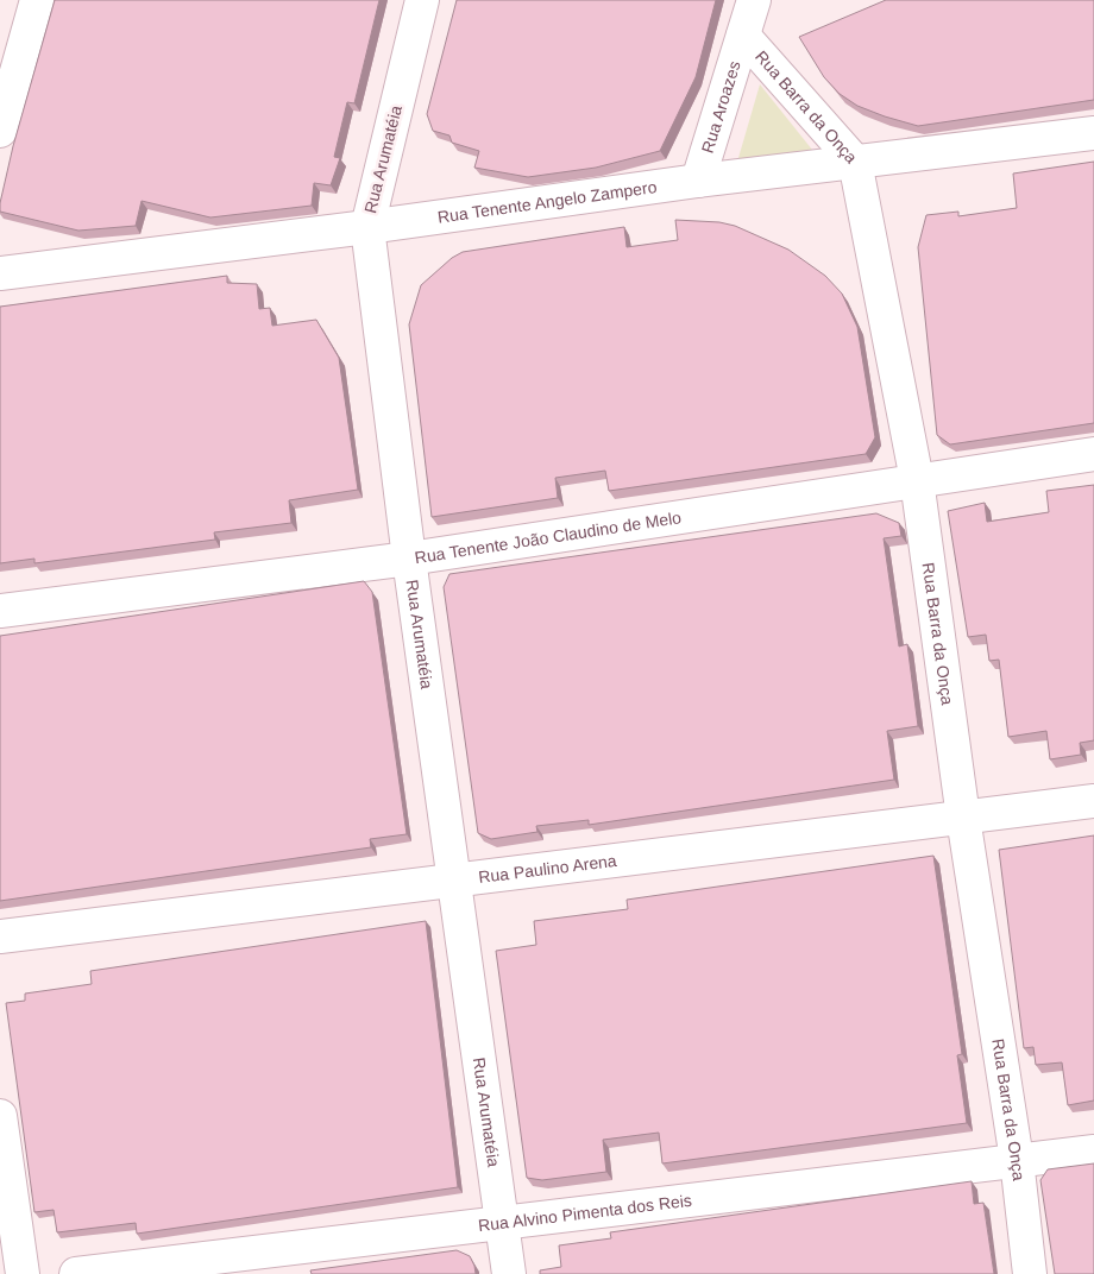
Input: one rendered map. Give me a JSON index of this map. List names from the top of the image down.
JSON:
{
  "streets": {
    "street": [
      "Rua Aroazes",
      "Rua Barra da Onça",
      "Rua Arumatéia",
      "Rua Tenente Angelo Zampero",
      "Rua Tenente João Claudino de Melo",
      "Rua Paulino Arena",
      "Rua Alvino Pimenta dos Reis"
    ]
  },
  "crossings": [
    ["Rua Aroazes", "Rua Barra da Onça"],
    ["Rua Aroazes", "Rua Tenente Angelo Zampero"],
    ["Rua Barra da Onça", "Rua Tenente Angelo Zampero"],
    ["Rua Barra da Onça", "Rua Tenente João Claudino de Melo"],
    ["Rua Barra da Onça", "Rua Paulino Arena"],
    ["Rua Barra da Onça", "Rua Alvino Pimenta dos Reis"],
    ["Rua Arumatéia", "Rua Tenente Angelo Zampero"],
    ["Rua Arumatéia", "Rua Tenente João Claudino de Melo"],
    ["Rua Arumatéia", "Rua Paulino Arena"],
    ["Rua Arumatéia", "Rua Alvino Pimenta dos Reis"]
  ]
}
